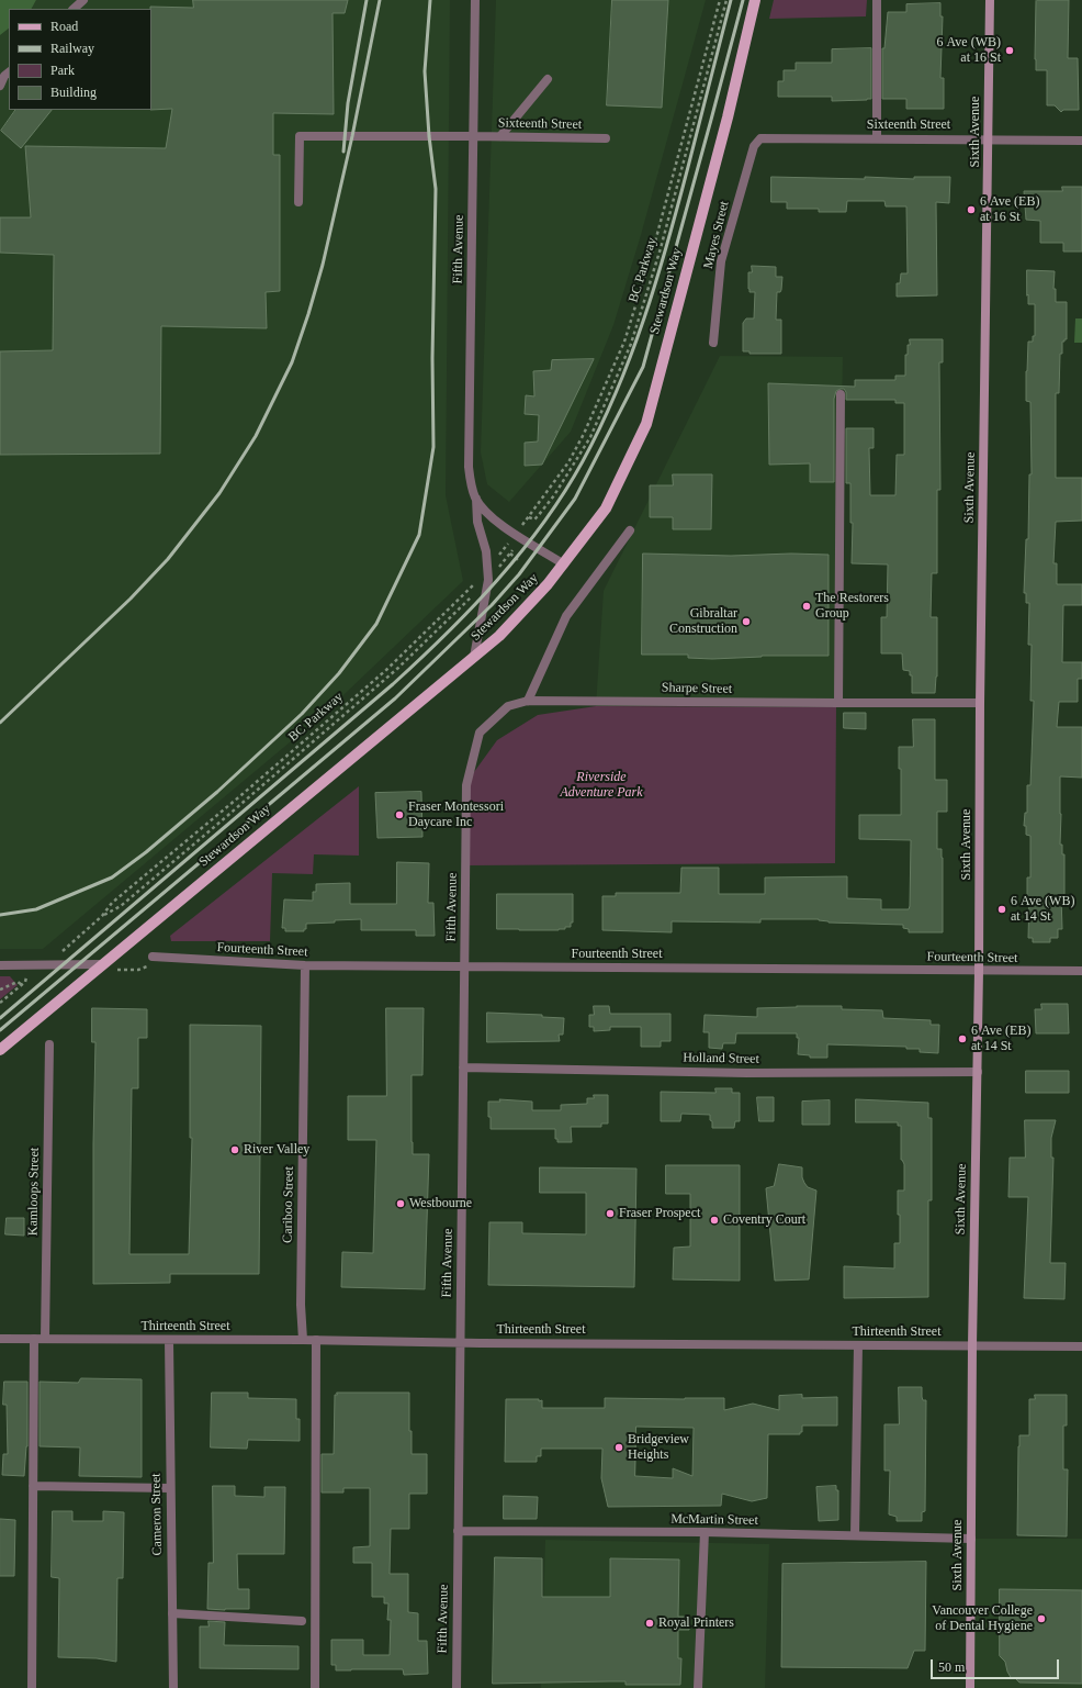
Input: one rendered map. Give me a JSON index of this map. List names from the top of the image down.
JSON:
{
  "streets": {
    "main road": ["Stewardson Way"],
    "street": [
      "Sixteenth Street",
      "Sixth Avenue",
      "Mayes Street",
      "Fifth Avenue",
      "Sharpe Street",
      "Fourteenth Street",
      "Holland Street",
      "Kamloops Street",
      "Cariboo Street",
      "Thirteenth Street",
      "Cameron Street",
      "McMartin Street"
    ],
    "path": ["BC Parkway"]
  },
  "crossings": [
    ["Sixteenth Street", "Sixth Avenue"],
    ["Sixteenth Street", "Mayes Street"],
    ["Sixteenth Street", "Fifth Avenue"],
    ["Sixth Avenue", "Sharpe Street"],
    ["Sixth Avenue", "Fourteenth Street"],
    ["Sixth Avenue", "Holland Street"],
    ["Sixth Avenue", "Thirteenth Street"],
    ["Sixth Avenue", "McMartin Street"],
    ["Fifth Avenue", "BC Parkway"],
    ["Fifth Avenue", "Stewardson Way"],
    ["Fifth Avenue", "Sharpe Street"],
    ["Fifth Avenue", "Fourteenth Street"],
    ["Fifth Avenue", "Holland Street"],
    ["Fifth Avenue", "Thirteenth Street"],
    ["Fifth Avenue", "McMartin Street"],
    ["Fourteenth Street", "Cariboo Street"],
    ["Kamloops Street", "Thirteenth Street"],
    ["Cariboo Street", "Thirteenth Street"],
    ["Thirteenth Street", "Cameron Street"]
  ],
  "parks": ["Riverside Adventure Park"],
  "places": [
    "6 Ave (WB) at 16 St",
    "6 Ave (EB) at 16 St",
    "The Restorers Group",
    "Gibraltar Construction",
    "Fraser Montessori Daycare Inc",
    "6 Ave (WB) at 14 St",
    "6 Ave (EB) at 14 St",
    "River Valley",
    "Westbourne",
    "Fraser Prospect",
    "Coventry Court",
    "Bridgeview Heights",
    "Vancouver College of Dental Hygiene",
    "Royal Printers"
  ],
  "legend": [
    "Road",
    "Railway",
    "Park",
    "Building"
  ],
  "scale_bar": "50 m"
}
